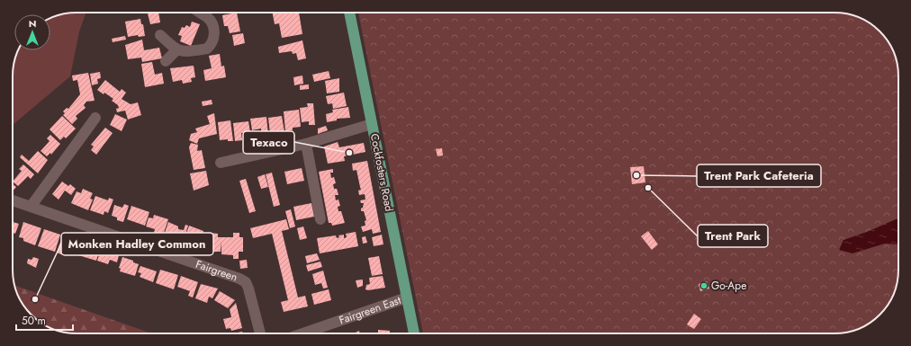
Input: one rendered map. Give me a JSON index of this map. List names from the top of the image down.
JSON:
{
  "streets": {
    "main road": ["Cockfosters Road"],
    "street": ["Fairgreen", "Fairgreen East"]
  },
  "crossings": [
    ["Cockfosters Road", "Fairgreen East"]
  ],
  "places": [
    "Texaco",
    "Trent Park Cafeteria",
    "Trent Park",
    "Go-Ape",
    "Monken Hadley Common"
  ],
  "scale_bar": "50 m",
  "north": "top"
}
